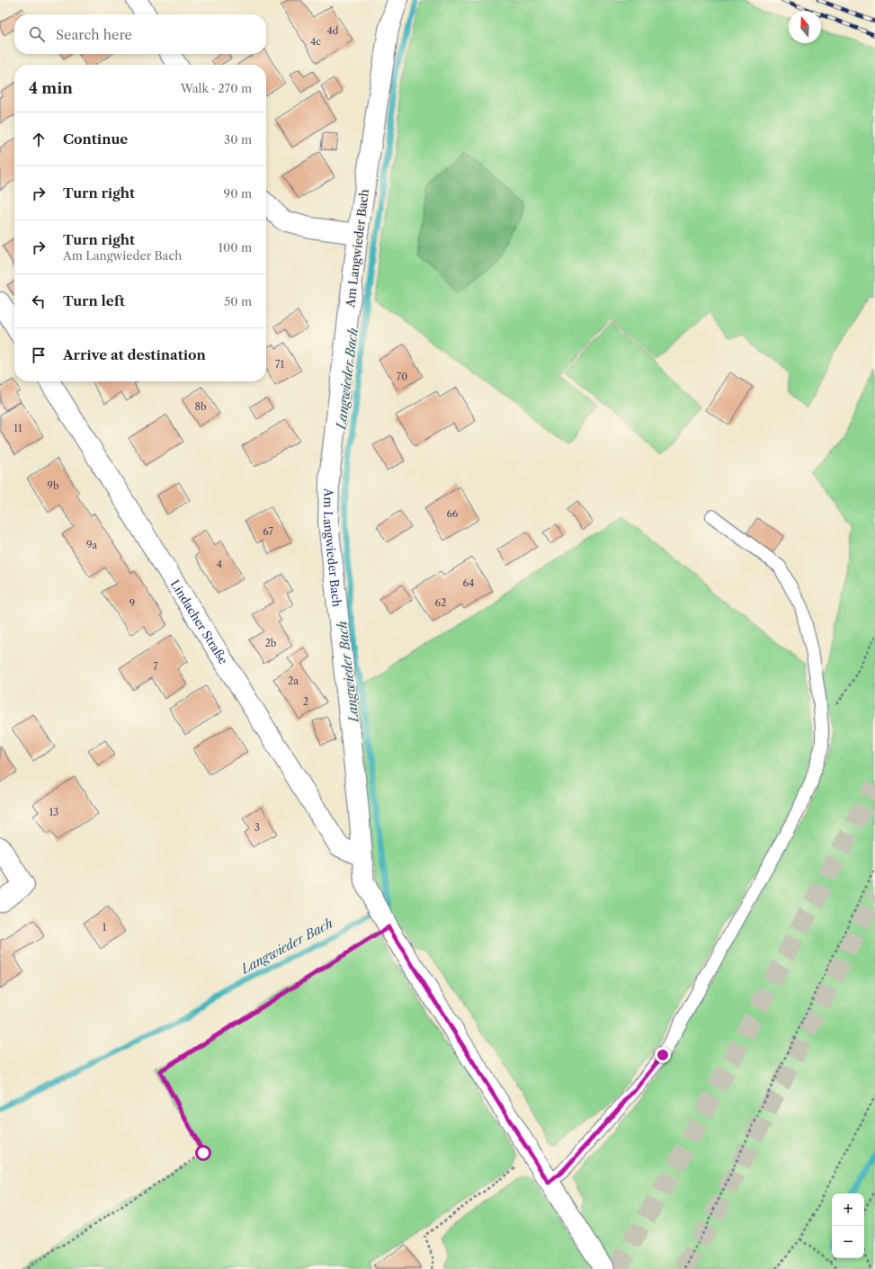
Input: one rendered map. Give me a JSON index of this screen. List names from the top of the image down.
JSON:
{
  "streets": {
    "street": ["Am Langwieder Bach", "Lindacher Straße"]
  },
  "crossings": [
    ["Am Langwieder Bach", "Lindacher Straße"]
  ],
  "water": ["Langwieder Bach"],
  "house_numbers": [
    "4d",
    "4c",
    "71",
    "70",
    "8b",
    "11",
    "9b",
    "66",
    "67",
    "9a",
    "4",
    "64",
    "62",
    "9",
    "2b",
    "7",
    "2a",
    "2",
    "13",
    "3",
    "1"
  ],
  "north": "top",
  "page": {
    "search": "Search here",
    "heading": ["4 min", "Walk · 270 m"],
    "list": [
      ["Continue", "30 m"],
      ["Turn right", "90 m"],
      ["Turn right", "Am Langwieder Bach", "100 m"],
      ["Turn left", "50 m"],
      "Arrive at destination"
    ],
    "map_buttons": ["+", "−"]
  }
}
